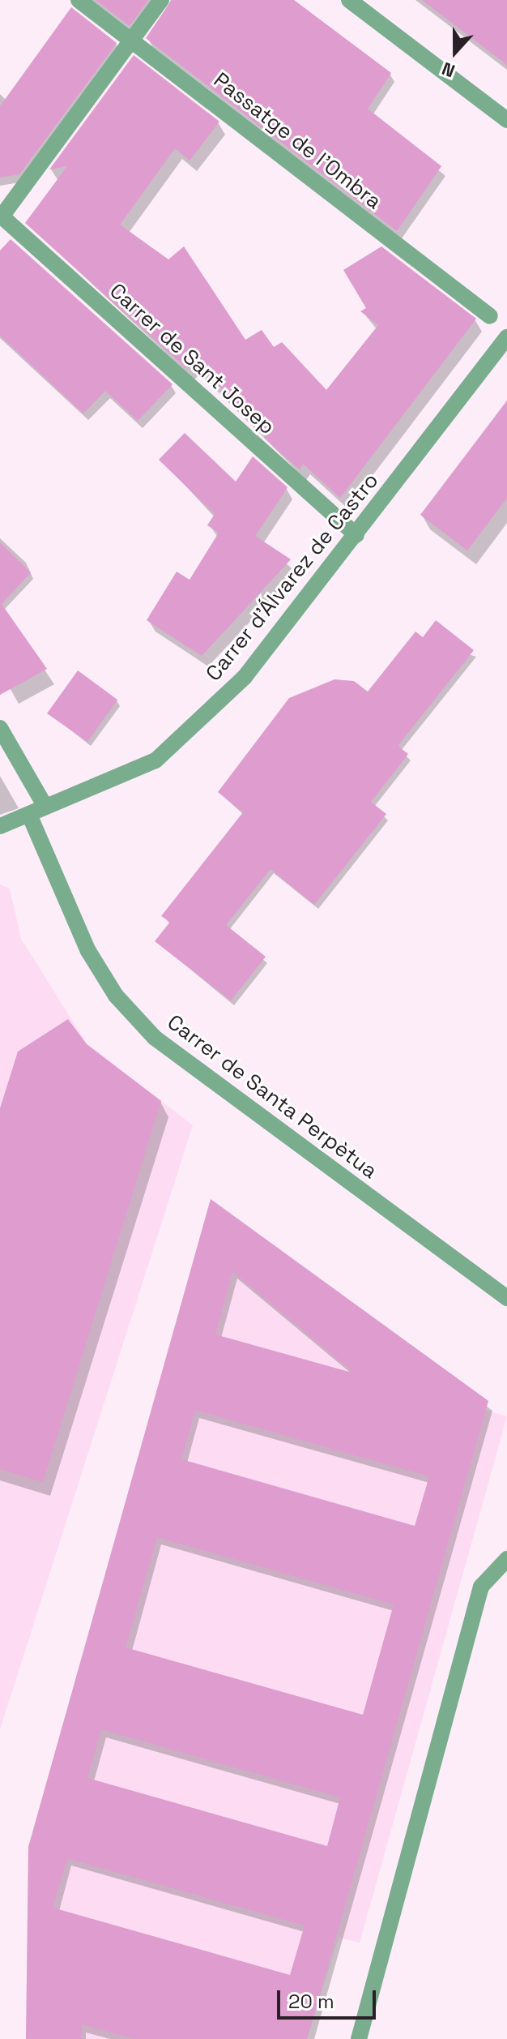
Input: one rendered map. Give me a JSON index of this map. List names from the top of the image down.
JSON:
{
  "streets": {
    "street": [
      "Passatge de l'Ombra",
      "Carrer de Sant Josep",
      "Carrer d'Álvarez de Castro",
      "Carrer de Santa Perpètua"
    ]
  },
  "crossings": [
    ["Carrer de Sant Josep", "Carrer d'Álvarez de Castro"],
    ["Carrer d'Álvarez de Castro", "Carrer de Santa Perpètua"]
  ],
  "scale_bar": "20 m",
  "north": "bottom"
}
